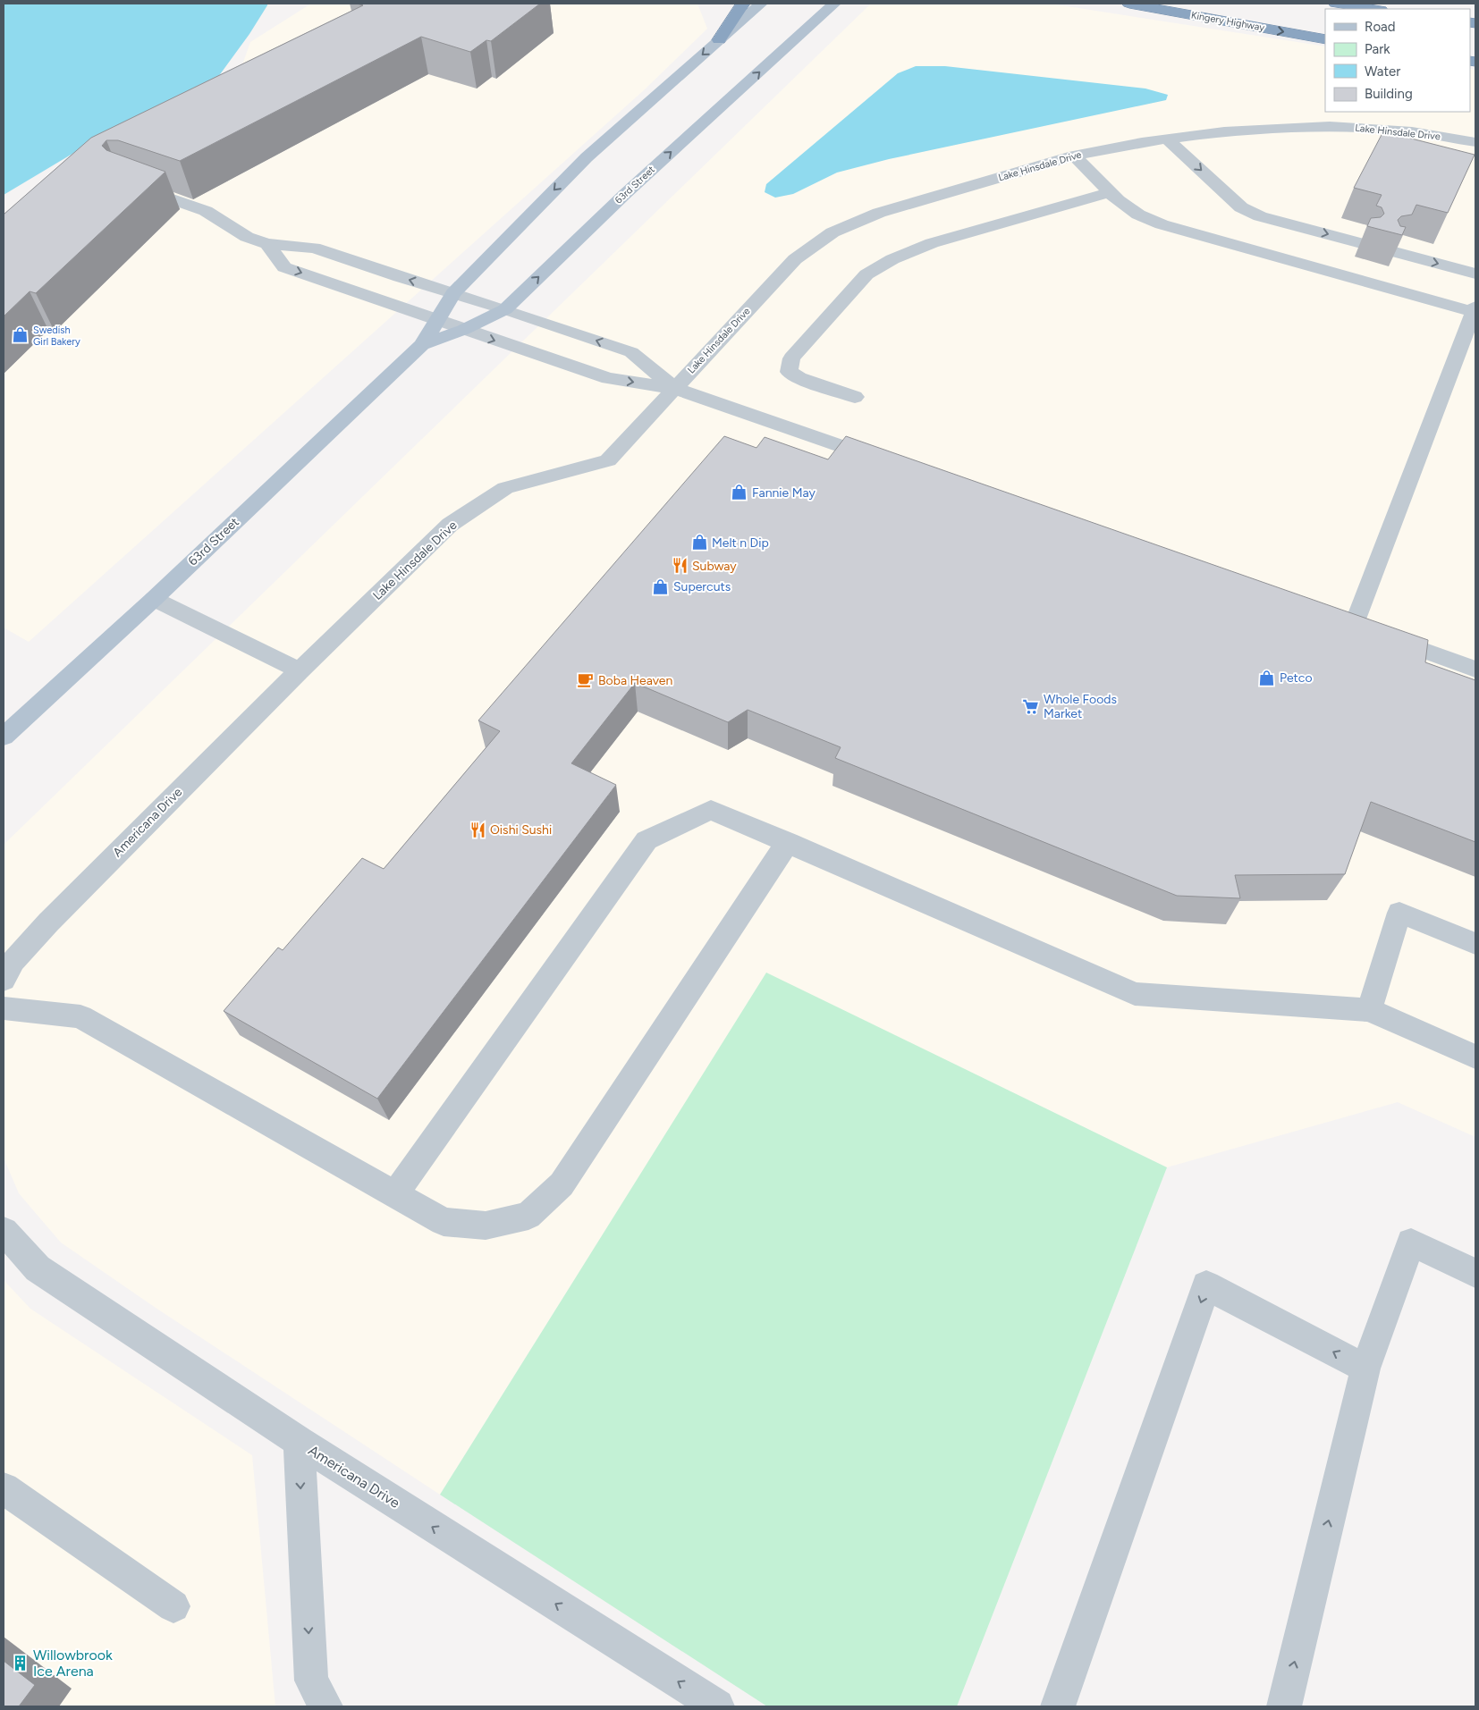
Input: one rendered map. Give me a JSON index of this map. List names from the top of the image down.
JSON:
{
  "streets": {
    "highway": ["Kingery Highway"],
    "main road": ["63rd Street"],
    "street": ["Lake Hinsdale Drive", "Americana Drive"]
  },
  "crossings": [
    ["Lake Hinsdale Drive", "Americana Drive"]
  ],
  "one_way": ["Kingery Highway", "Americana Drive"],
  "places": {
    "shop": [
      "Swedish Girl Bakery",
      "Fannie May",
      "Melt n Dip",
      "Supercuts",
      "Petco"
    ],
    "restaurant": ["Subway", "Oishi Sushi"],
    "cafe": ["Boba Heaven"],
    "supermarket": ["Whole Foods Market"],
    "building": ["Willowbrook Ice Arena"]
  },
  "legend": [
    "Road",
    "Park",
    "Water",
    "Building"
  ]
}
